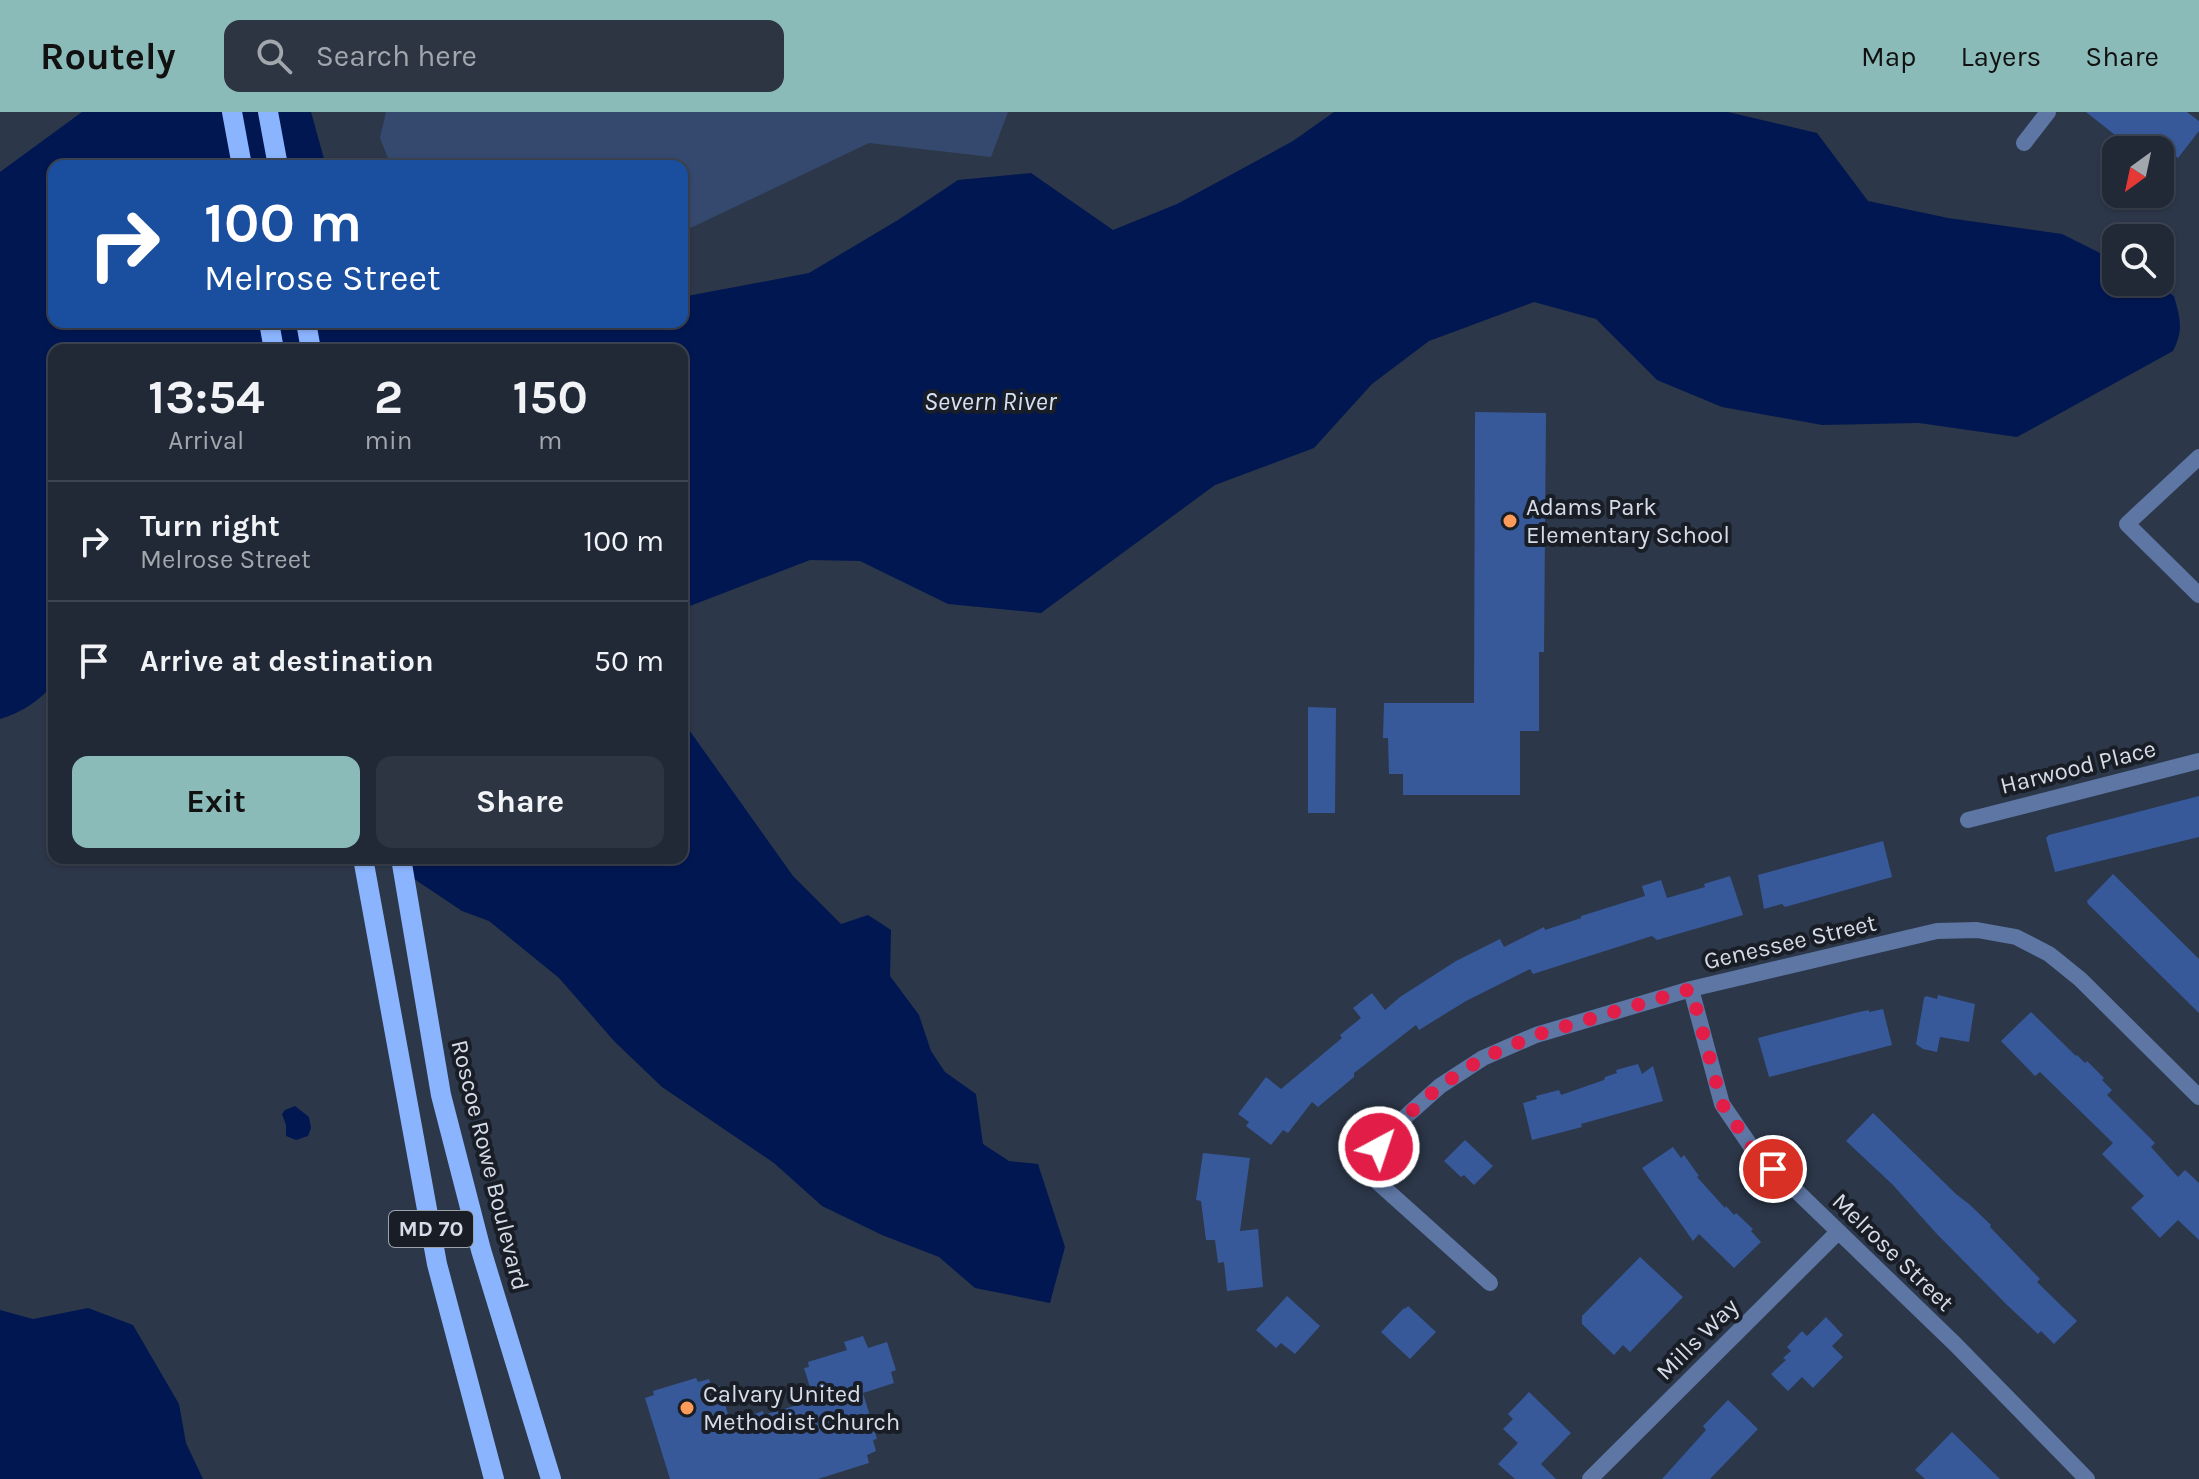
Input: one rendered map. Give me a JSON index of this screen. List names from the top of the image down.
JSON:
{
  "streets": {
    "main road": ["Roscoe Rowe Boulevard", "MD 70"],
    "street": [
      "Harwood Place",
      "Genessee Street",
      "Melrose Street",
      "Mills Way"
    ]
  },
  "crossings": [
    ["Genessee Street", "Melrose Street"],
    ["Melrose Street", "Mills Way"]
  ],
  "water": ["Severn River"],
  "places": ["Adams Park Elementary School", "Calvary United Methodist Church"],
  "north": "bottom left",
  "page": {
    "header": "Routely",
    "search": "Search here",
    "nav": ["Map", "Layers", "Share"],
    "turn": ["100 m", "Melrose Street"],
    "eta": [
      "13:54",
      "Arrival",
      "2",
      "min",
      "150",
      "m"
    ],
    "list": [
      {
        "name": "Turn right",
        "note": "Melrose Street",
        "value": "100 m"
      },
      {
        "name": "Arrive at destination",
        "value": "50 m"
      }
    ],
    "buttons": ["Exit", "Share"]
  }
}
